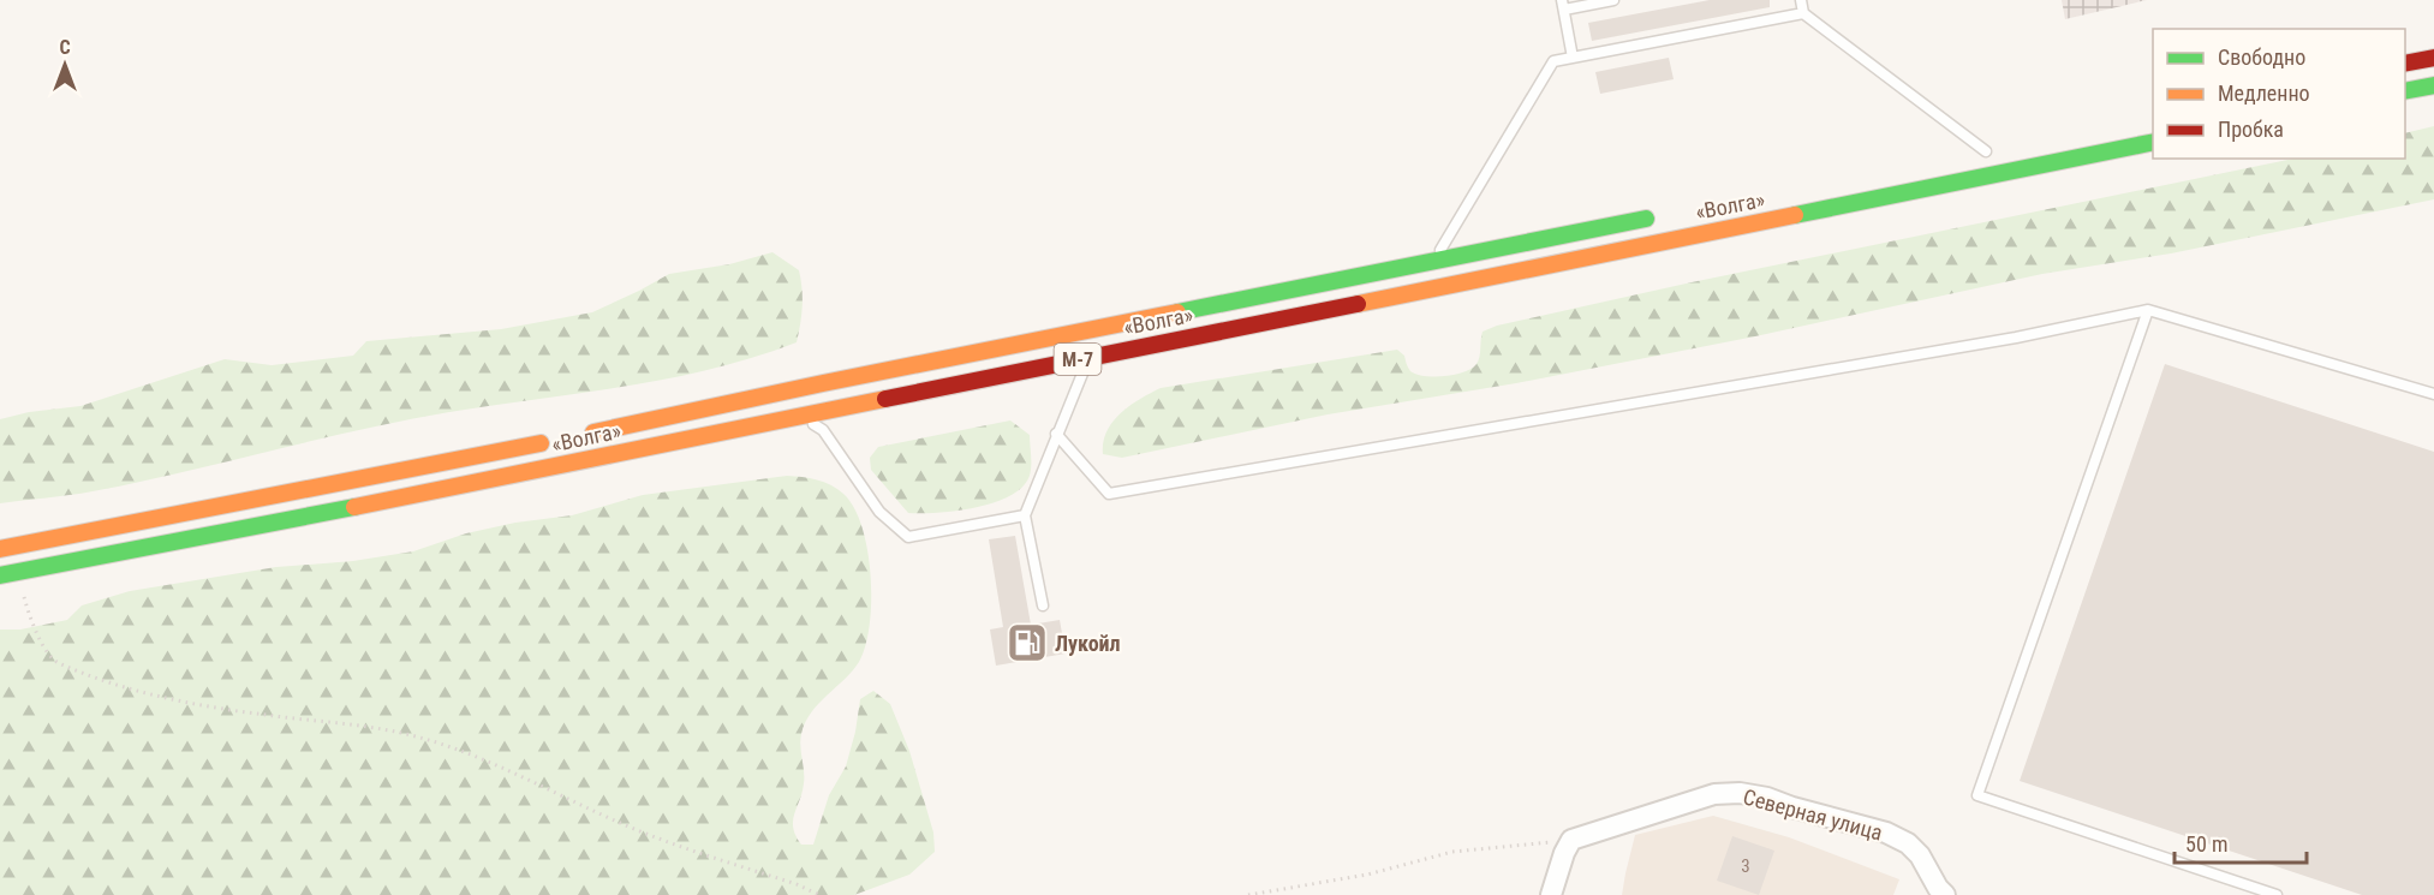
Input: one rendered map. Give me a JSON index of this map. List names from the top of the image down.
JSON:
{
  "streets": {
    "highway": ["«Волга»", "М-7"],
    "street": ["Северная улица"]
  },
  "places": {
    "fuel station": ["Лукойл"]
  },
  "house_numbers": ["3"],
  "legend": ["Свободно", "Медленно", "Пробка"],
  "scale_bar": "50 m",
  "north": "top"
}
